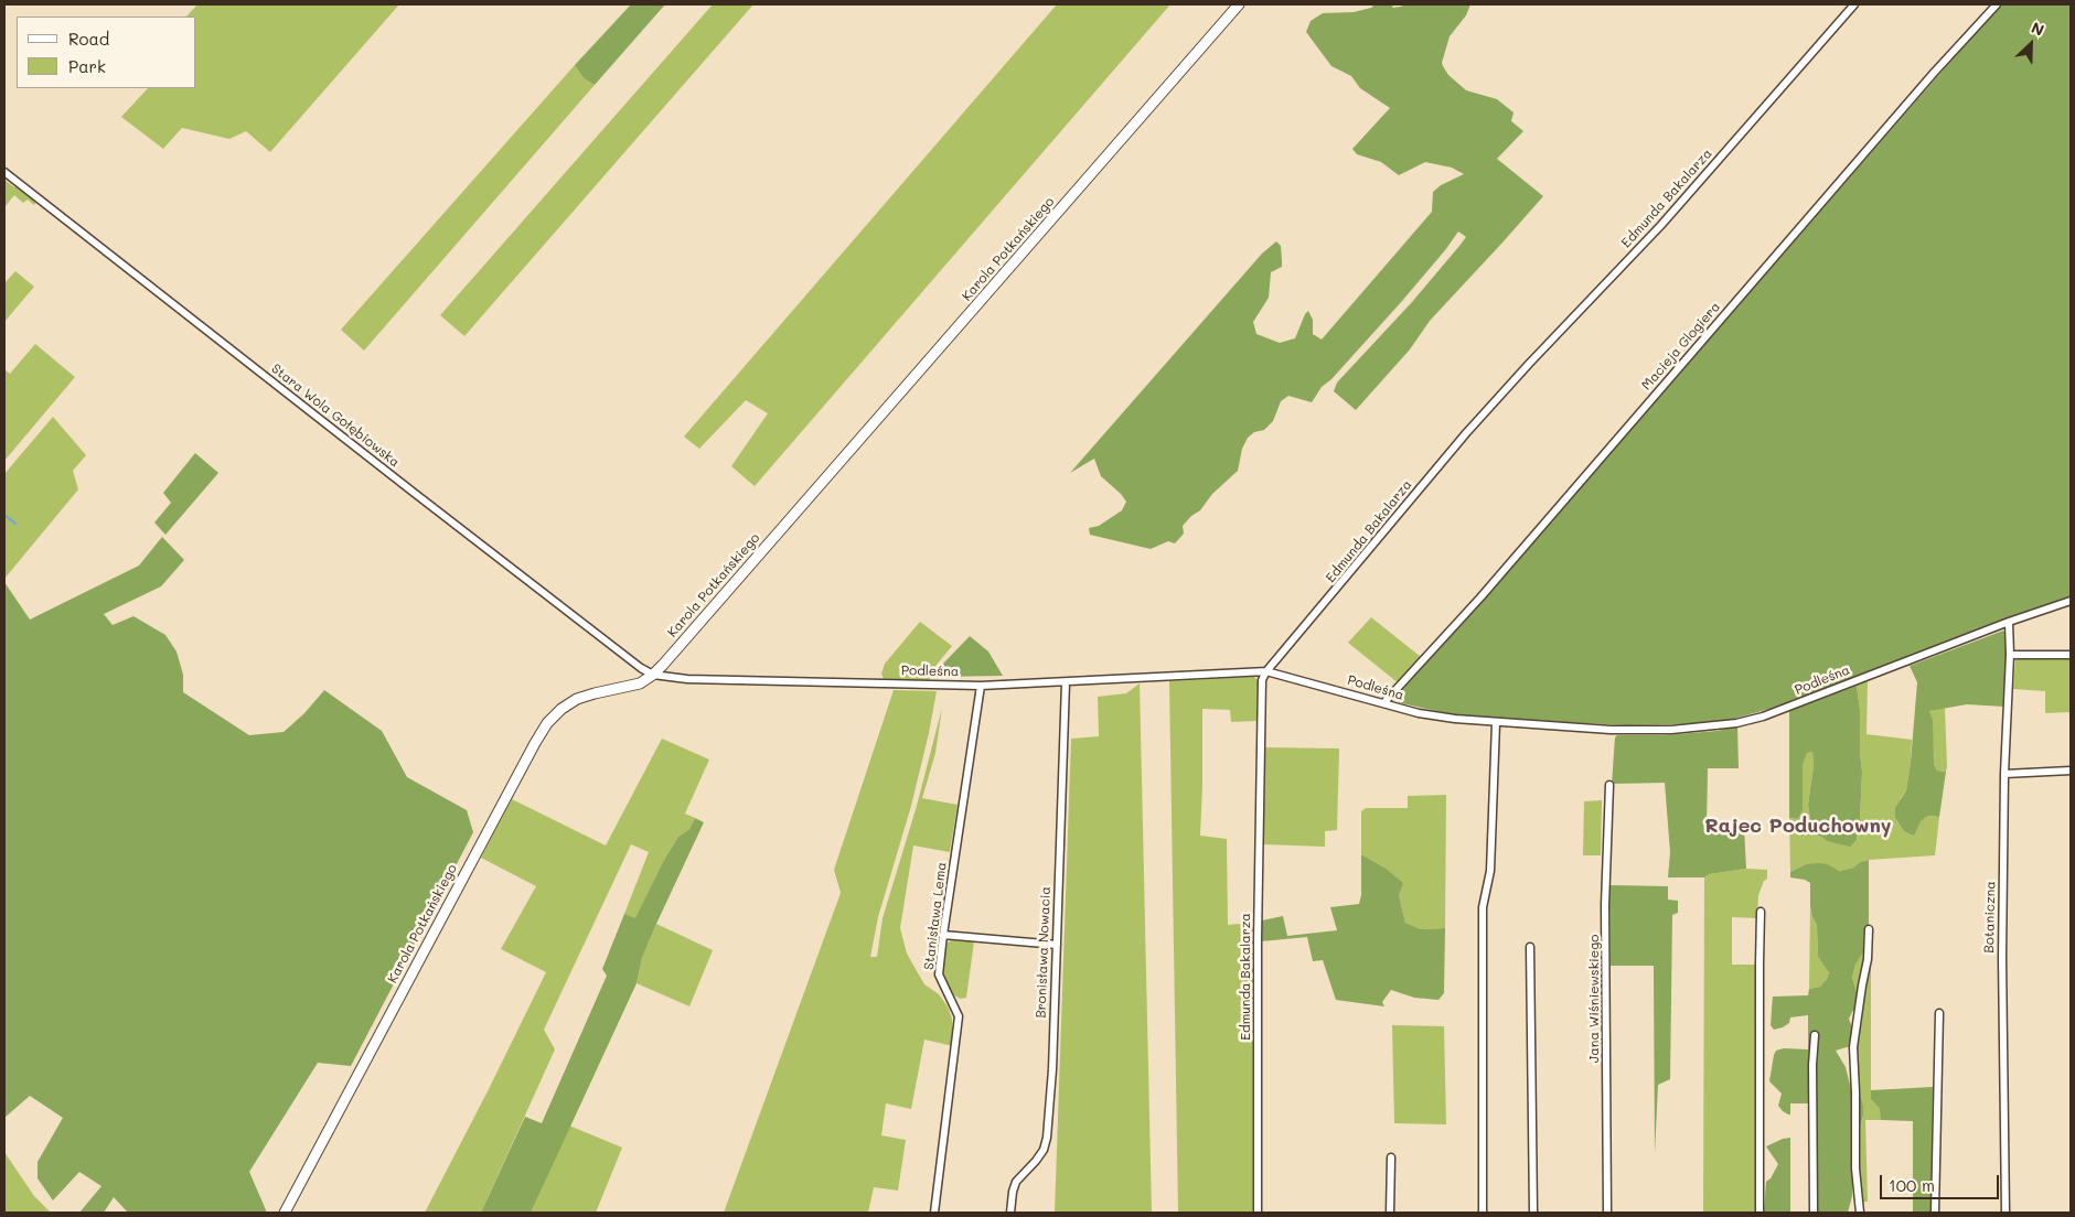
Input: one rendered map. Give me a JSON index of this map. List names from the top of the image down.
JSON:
{
  "streets": {
    "street": [
      "Edmunda Bakalarza",
      "Karola Potkańskiego",
      "Macieja Glogiera",
      "Stara Wola Gołębiowska",
      "Podleśna",
      "Stanisława Lema",
      "Botaniczna",
      "Bronisława Nowacia",
      "Jana Wiśniewskiego"
    ]
  },
  "crossings": [
    ["Edmunda Bakalarza", "Podleśna"],
    ["Karola Potkańskiego", "Stara Wola Gołębiowska"],
    ["Karola Potkańskiego", "Podleśna"],
    ["Macieja Glogiera", "Podleśna"],
    ["Stara Wola Gołębiowska", "Podleśna"],
    ["Podleśna", "Stanisława Lema"],
    ["Podleśna", "Botaniczna"],
    ["Podleśna", "Bronisława Nowacia"]
  ],
  "districts": ["Rajec Poduchowny"],
  "legend": ["Road", "Park"],
  "scale_bar": "100 m",
  "north": "top right"
}
